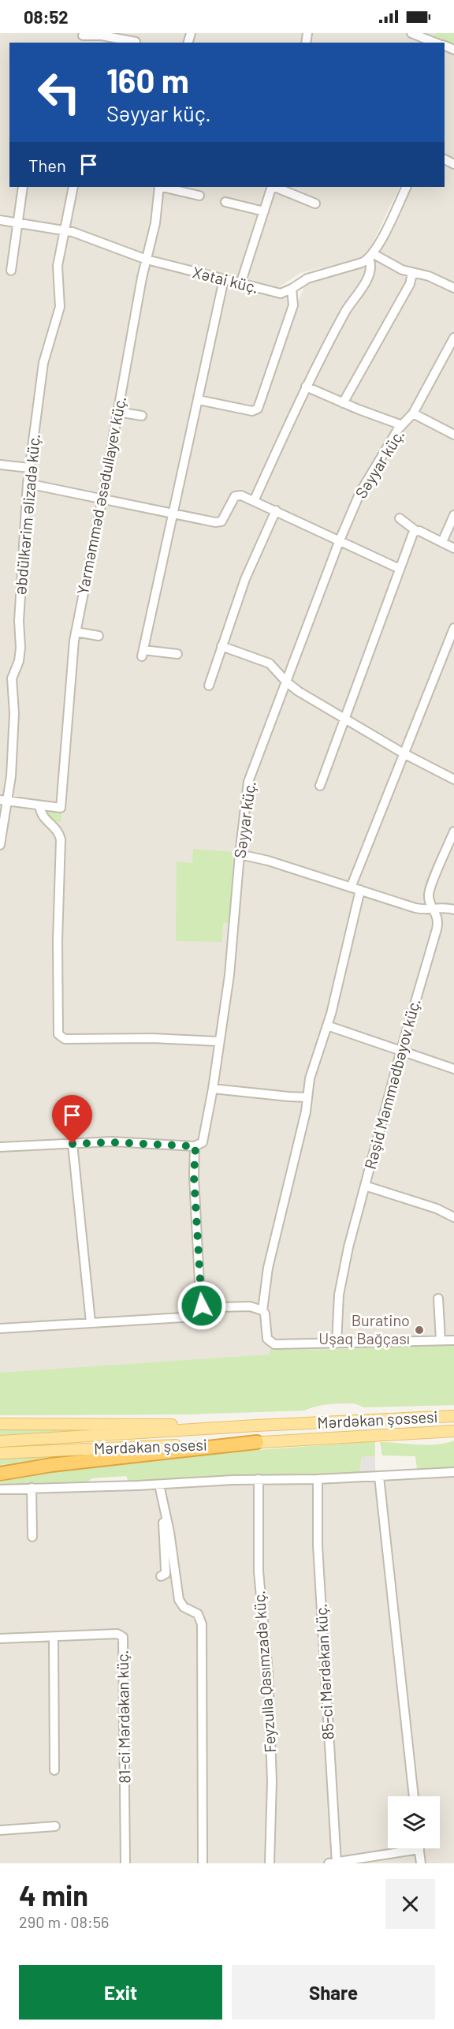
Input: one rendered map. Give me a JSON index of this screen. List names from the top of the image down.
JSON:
{
  "streets": {
    "main road": ["Mərdəkan şossesi", "Mərdəkan şosesi"],
    "street": [
      "Xətai küç.",
      "Səyyar küç.",
      "Yarməmməd Əsədullayev küç.",
      "Əbdülkərim Əlizadə küç.",
      "Rəşid Məmmədbəyov küç.",
      "Feyzulla Qasımzadə küç.",
      "85-ci Mərdəkan küç.",
      "81-ci Mərdəkan küç."
    ]
  },
  "crossings": [
    ["Xətai küç.", "Yarməmməd Əsədullayev küç."],
    ["Xətai küç.", "Əbdülkərim Əlizadə küç."],
    ["Mərdəkan şossesi", "Mərdəkan şosesi"]
  ],
  "places": ["Buratino Uşaq Bağçası"],
  "page": {
    "status": "08:52",
    "turn": ["160 m", "Səyyar küç."],
    "then": "Then",
    "heading": ["4 min", "290 m · 08:56"],
    "buttons": ["Exit", "Share"]
  }
}
